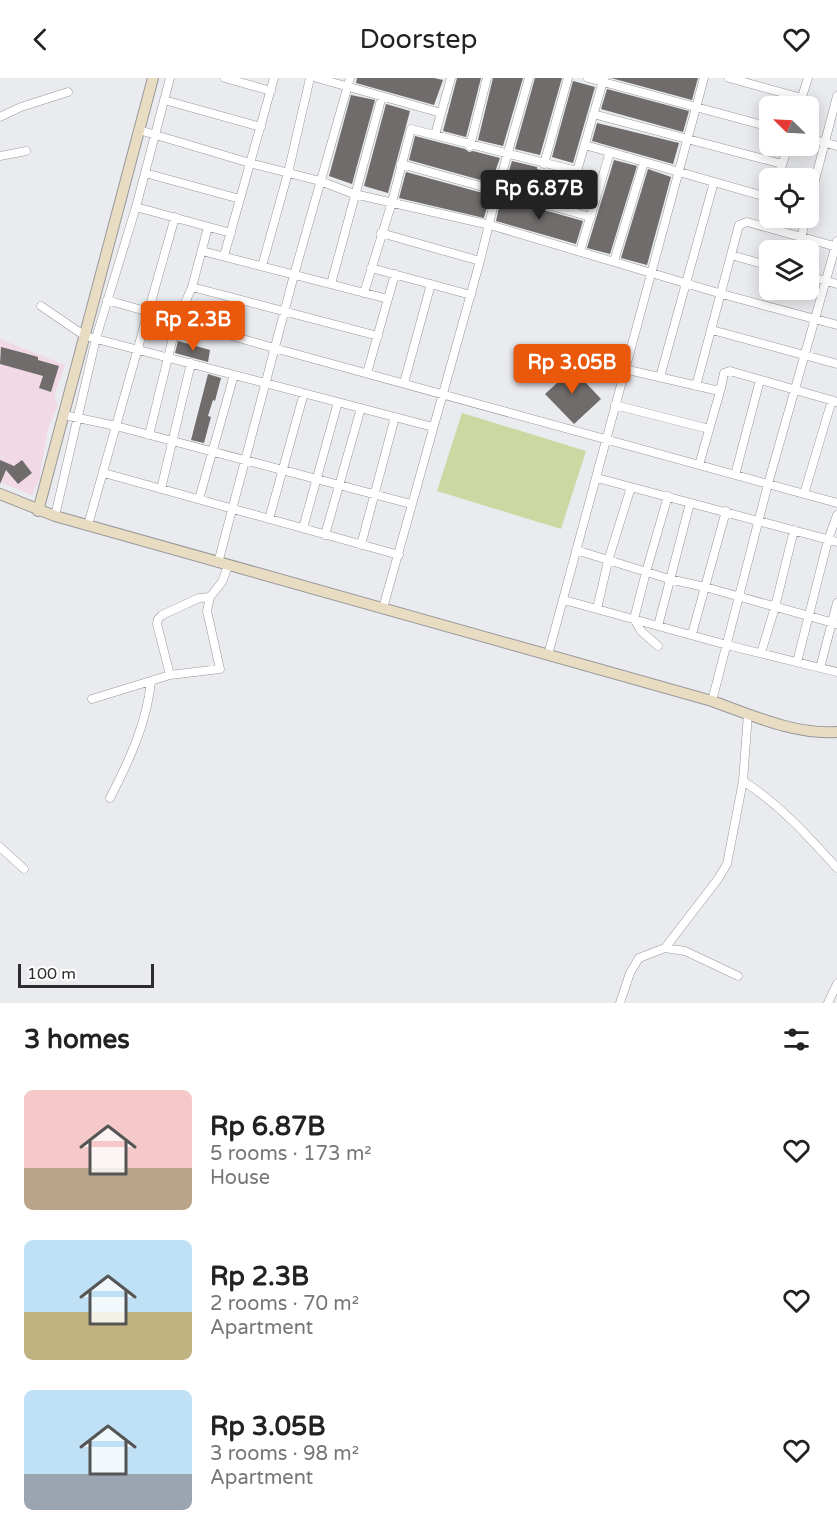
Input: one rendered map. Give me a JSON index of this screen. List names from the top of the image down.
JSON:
{
  "scale_bar": "100 m",
  "north": "top left",
  "page": {
    "header": "Doorstep",
    "price": ["Rp 6.87B", "Rp 2.3B", "Rp 3.05B"],
    "scale": "100 m",
    "heading": "3 homes",
    "list": [
      {
        "name": "Rp 6.87B",
        "note": "5 rooms · 173 m² · House"
      },
      {
        "name": "Rp 2.3B",
        "note": "2 rooms · 70 m² · Apartment"
      },
      {
        "name": "Rp 3.05B",
        "note": "3 rooms · 98 m² · Apartment"
      }
    ]
  }
}
